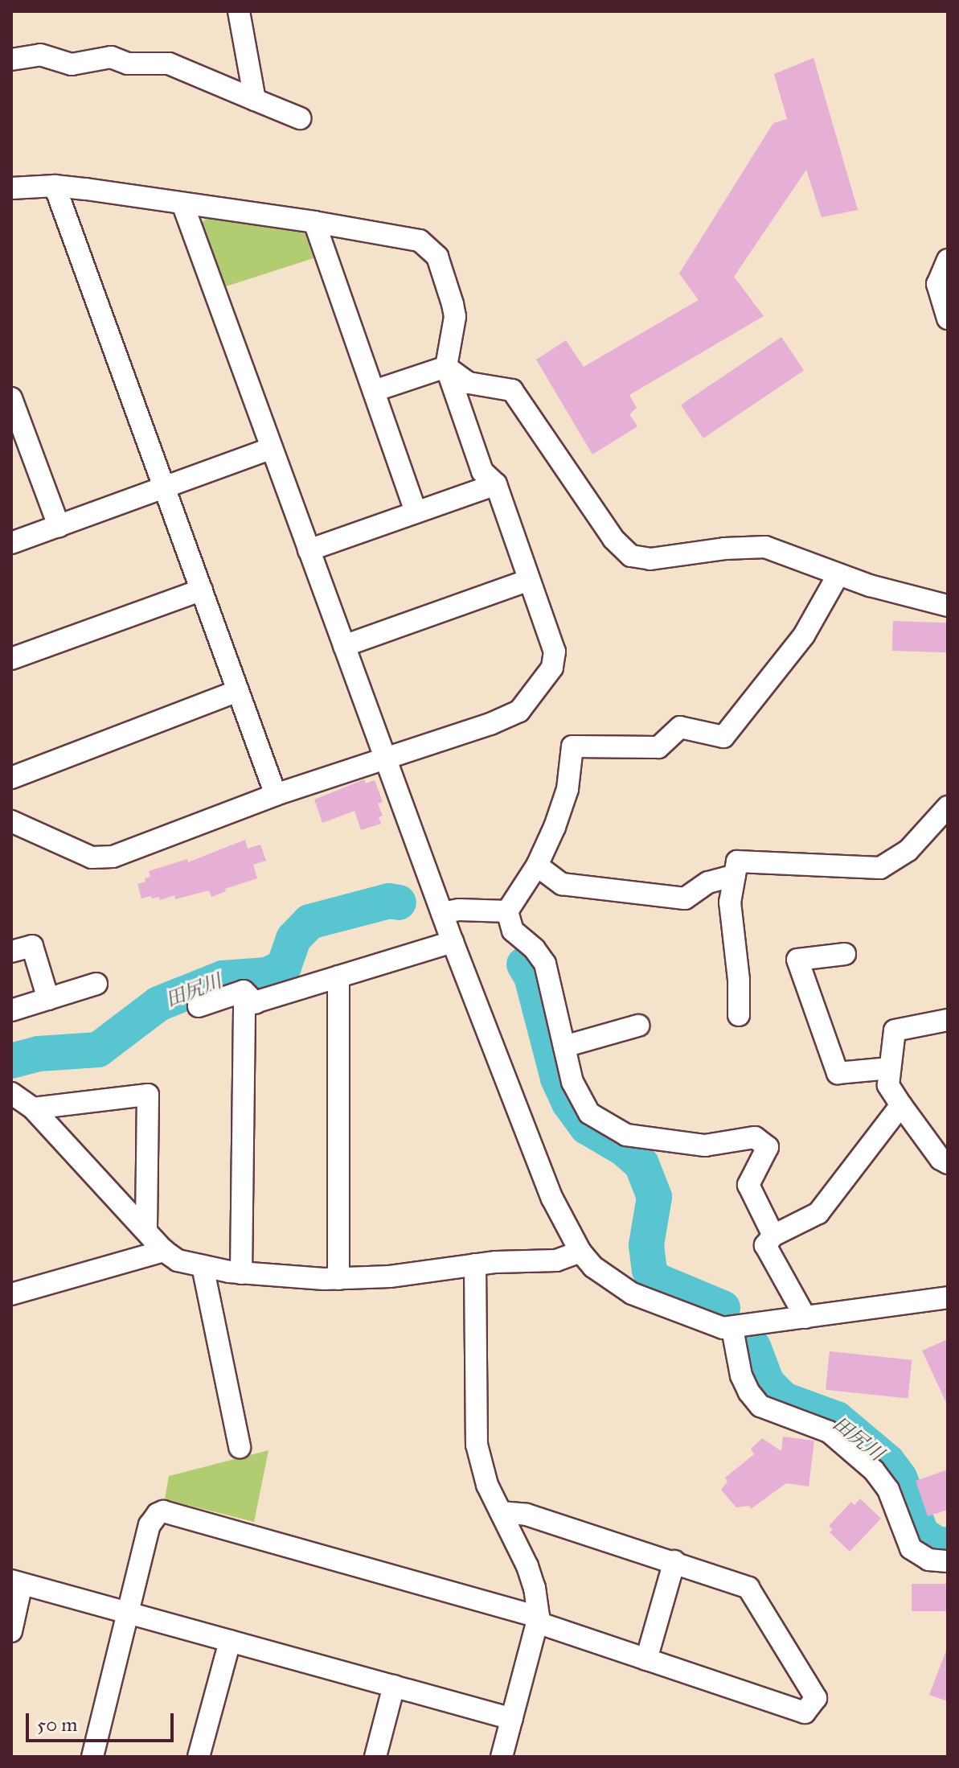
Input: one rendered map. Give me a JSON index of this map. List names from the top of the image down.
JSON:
{
  "water": ["田尻川"],
  "scale_bar": "50 m"
}
